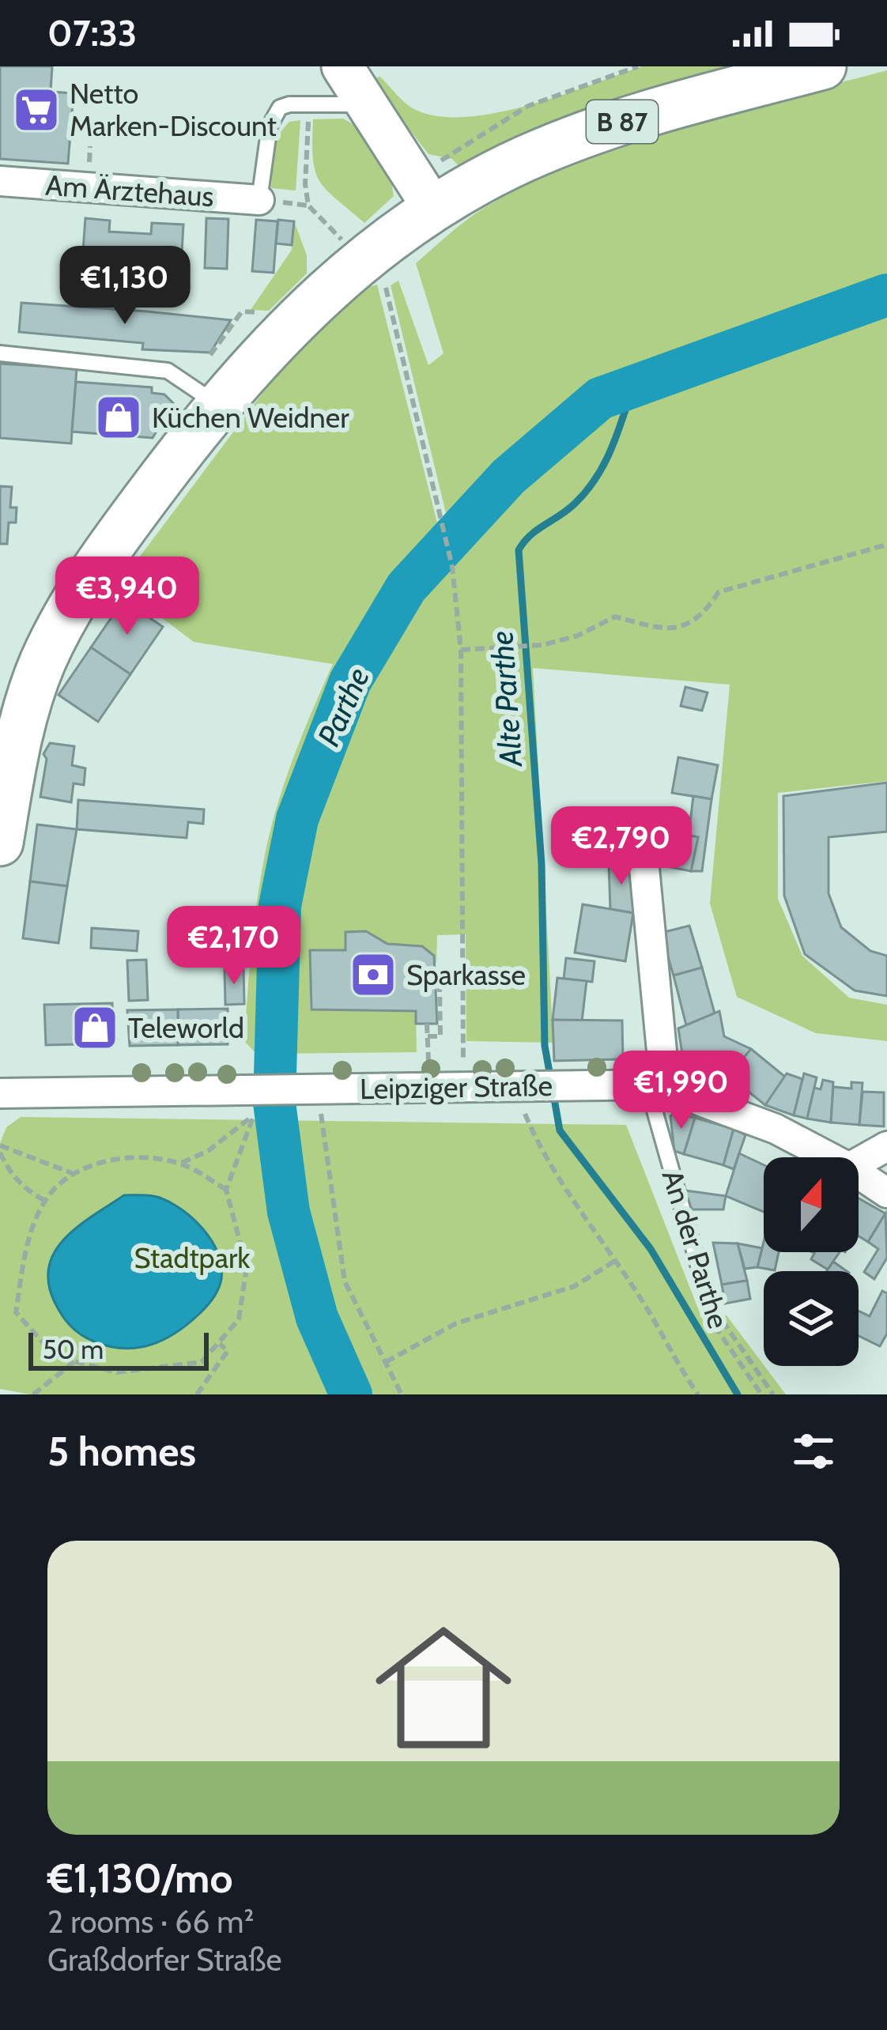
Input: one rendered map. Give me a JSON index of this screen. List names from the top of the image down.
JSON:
{
  "streets": {
    "main road": ["B 87"],
    "street": ["Am Ärztehaus", "Leipziger Straße", "An der Parthe"]
  },
  "crossings": [
    ["Leipziger Straße", "An der Parthe"]
  ],
  "water": ["Alte Parthe", "Parthe"],
  "parks": ["Stadtpark"],
  "places": {
    "supermarket": ["Netto Marken-Discount"],
    "shop": ["Küchen Weidner", "Teleworld"],
    "bank": ["Sparkasse"]
  },
  "scale_bar": "50 m",
  "north": "top",
  "page": {
    "status": "07:33",
    "price": [
      "€1,130",
      "€3,940",
      "€2,790",
      "€2,170",
      "€1,990"
    ],
    "scale": "50 m",
    "heading": "5 homes",
    "list": [
      {
        "name": "€1,130/mo",
        "note": "2 rooms · 66 m² · Graßdorfer Straße"
      }
    ]
  }
}
